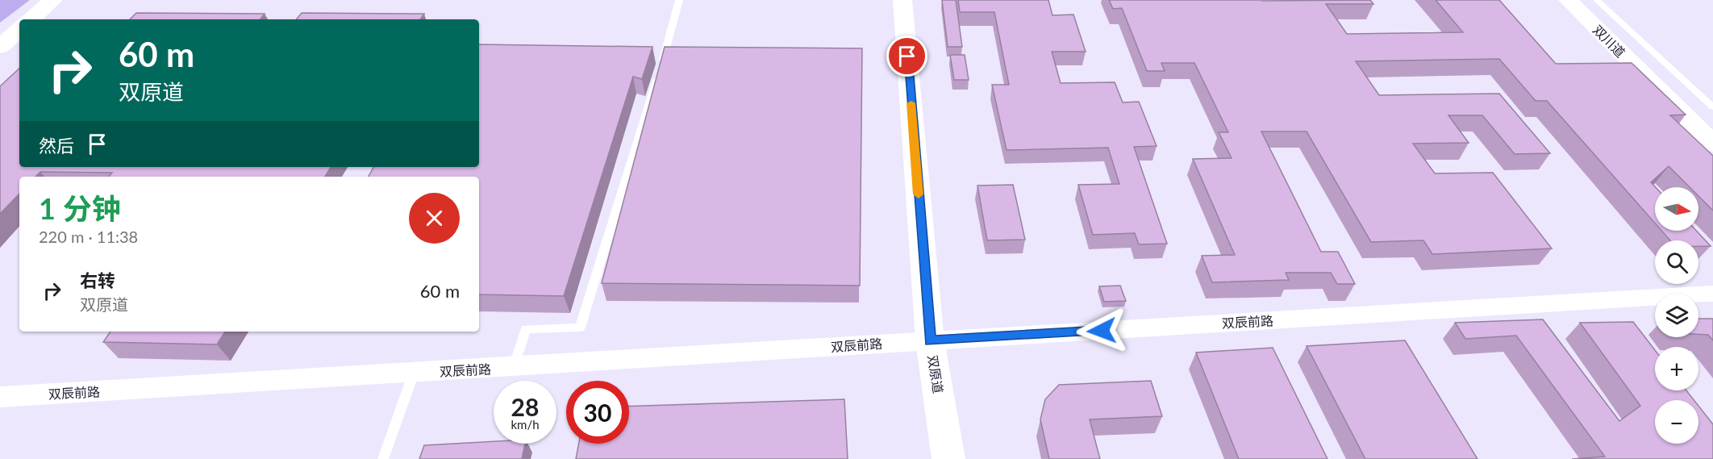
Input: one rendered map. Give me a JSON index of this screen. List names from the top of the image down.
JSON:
{
  "streets": {
    "main road": ["双川道", "双原道"],
    "street": ["双辰前路"]
  },
  "crossings": [
    ["双辰前路", "双原道"]
  ],
  "north": "right",
  "page": {
    "turn": ["60 m", "双原道"],
    "then": "然后",
    "heading": ["1 分钟", "220 m · 11:38"],
    "map_buttons": ["+", "−"],
    "list": [
      {
        "name": "右转",
        "note": "双原道",
        "value": "60 m"
      }
    ],
    "speed": "28 km/h",
    "limit": "30"
  }
}
